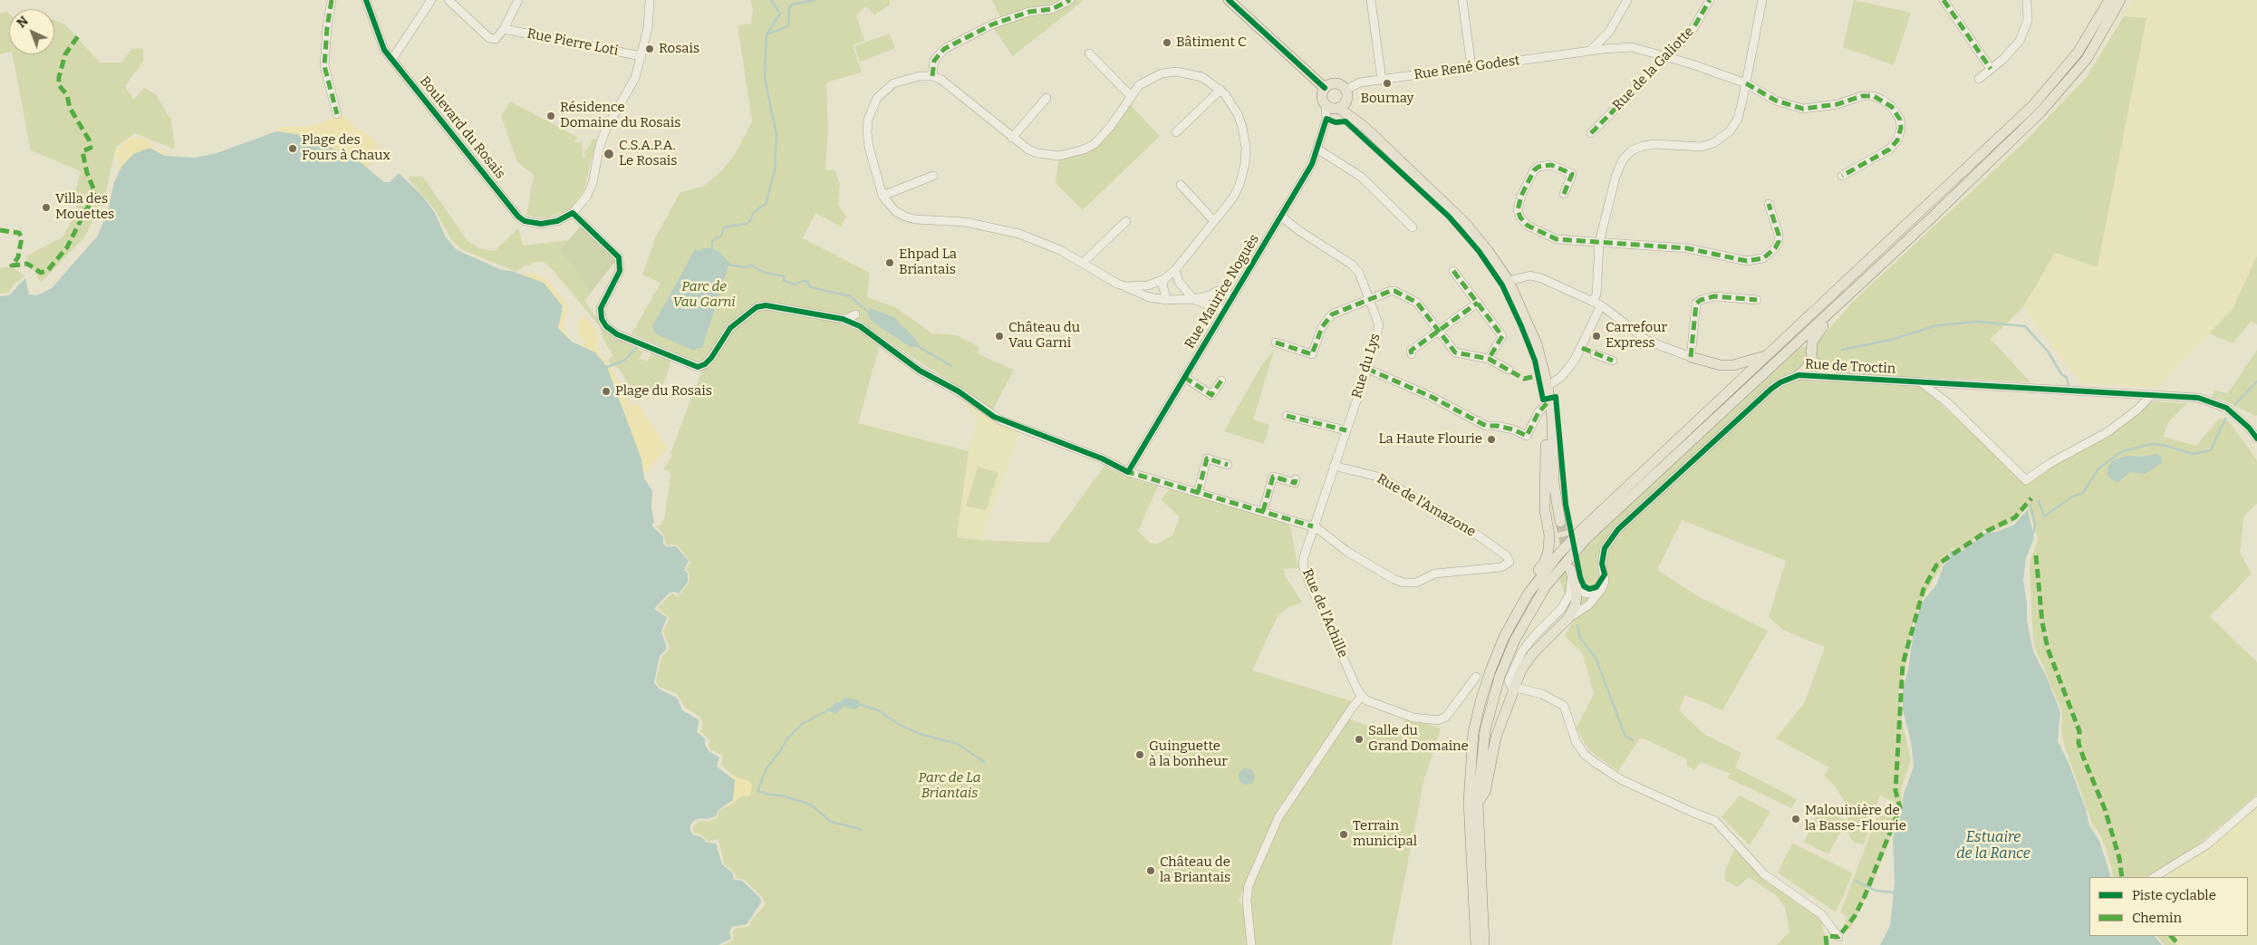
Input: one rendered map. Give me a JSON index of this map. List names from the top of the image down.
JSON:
{
  "streets": {
    "street": [
      "Rue Pierre Loti",
      "Rue René Godest",
      "Rue de la Galiotte",
      "Boulevard du Rosais",
      "Rue Maurice Noguès",
      "Rue du Lys",
      "Rue de Troctin",
      "Rue de l'Amazone",
      "Rue de l'Achille"
    ]
  },
  "crossings": [
    ["Rue René Godest", "Rue de la Galiotte"],
    ["Rue Maurice Noguès", "Rue du Lys"],
    ["Rue du Lys", "Rue de l'Amazone"],
    ["Rue du Lys", "Rue de l'Achille"],
    ["Rue de l'Amazone", "Rue de l'Achille"]
  ],
  "water": ["Estuaire de la Rance"],
  "parks": ["Parc de Vau Garni", "Parc de La Briantais"],
  "places": [
    "Bâtiment C",
    "Rosais",
    "Bournay",
    "Résidence Domaine du Rosais",
    "Plage des Fours à Chaux",
    "C.S.A.P.A. Le Rosais",
    "Villa des Mouettes",
    "Ehpad La Briantais",
    "Château du Vau Garni",
    "Carrefour Express",
    "Plage du Rosais",
    "La Haute Flourie",
    "Salle du Grand Domaine",
    "Guinguette à la bonheur",
    "Malouinière de la Basse-Flourie",
    "Terrain municipal",
    "Château de la Briantais"
  ],
  "legend": ["Piste cyclable", "Chemin"],
  "north": "top left"
}
